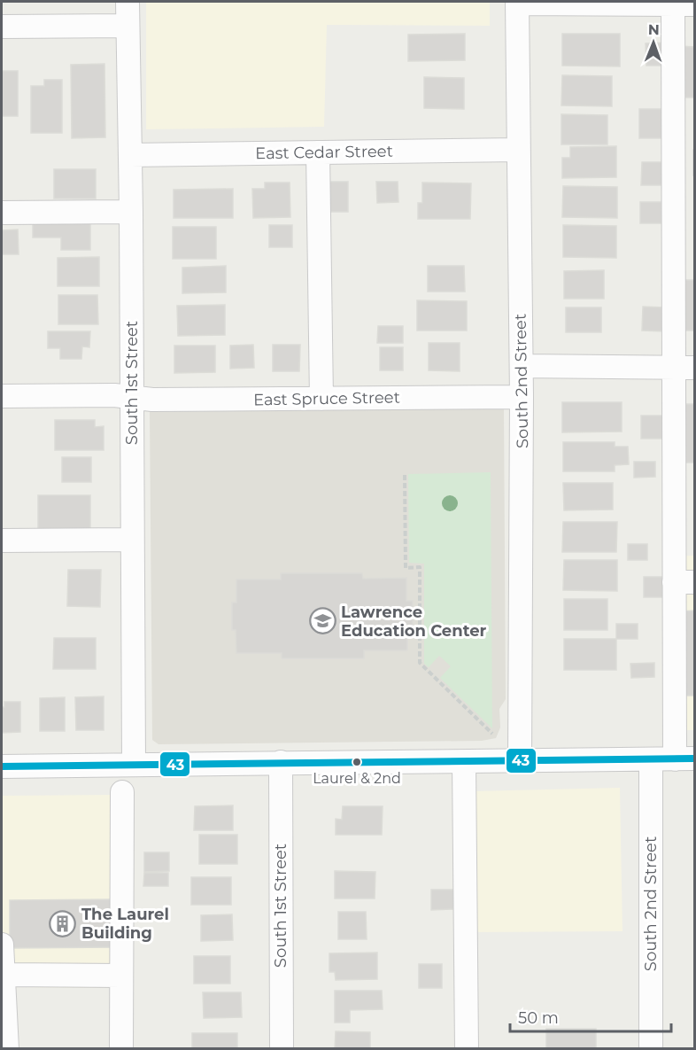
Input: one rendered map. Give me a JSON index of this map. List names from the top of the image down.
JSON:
{
  "streets": {
    "street": [
      "East Cedar Street",
      "South 2nd Street",
      "South 1st Street",
      "East Spruce Street"
    ]
  },
  "crossings": [
    ["East Cedar Street", "South 2nd Street"],
    ["East Cedar Street", "South 1st Street"],
    ["South 2nd Street", "East Spruce Street"],
    ["South 1st Street", "East Spruce Street"]
  ],
  "places": {
    "school or university": ["Lawrence Education Center"],
    "other": ["Laurel & 2nd"],
    "building": ["The Laurel Building"]
  },
  "lines": ["transit line 43"],
  "scale_bar": "50 m",
  "north": "top"
}
